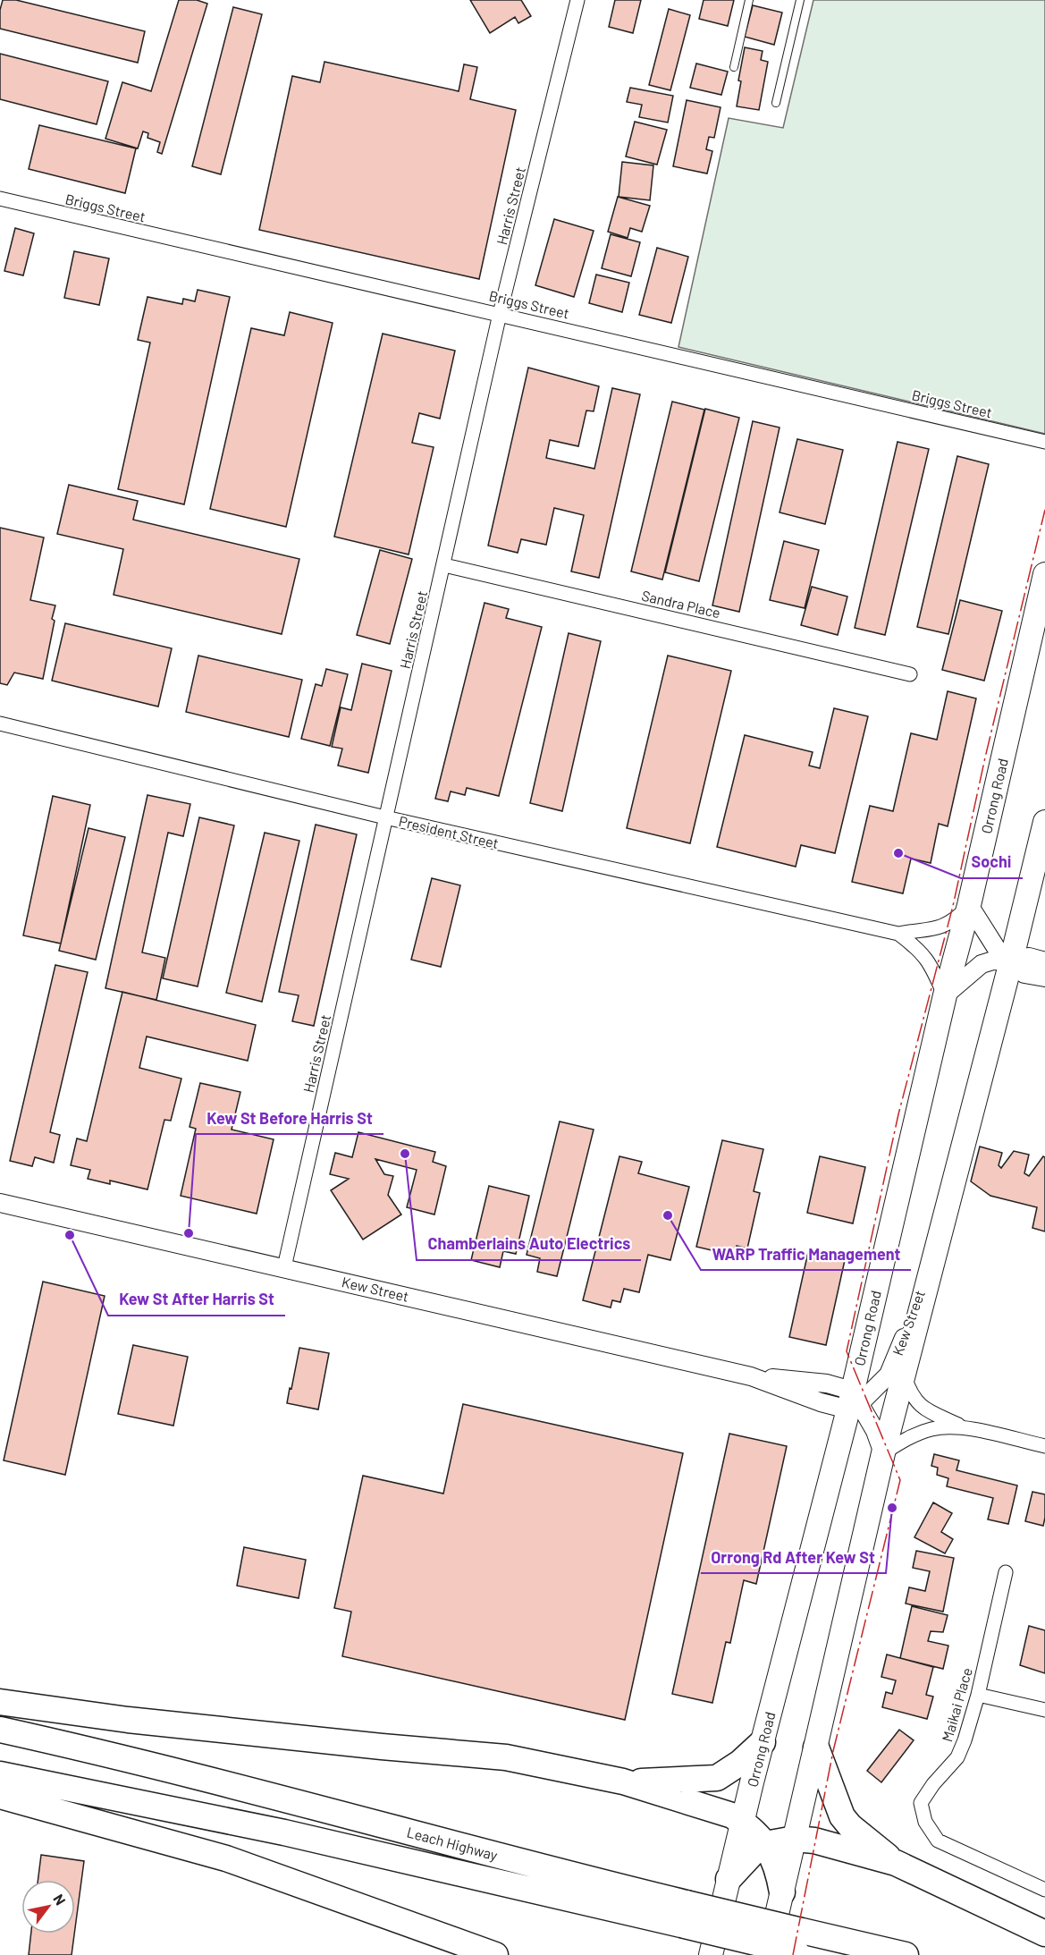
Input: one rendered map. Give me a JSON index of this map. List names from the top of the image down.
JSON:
{
  "streets": {
    "highway": ["Orrong Road", "Leach Highway"],
    "street": [
      "Harris Street",
      "Briggs Street",
      "Sandra Place",
      "President Street",
      "Kew Street",
      "Maikai Place"
    ]
  },
  "crossings": [
    ["Harris Street", "Briggs Street"],
    ["Harris Street", "Sandra Place"],
    ["Harris Street", "President Street"],
    ["Harris Street", "Kew Street"],
    ["Orrong Road", "President Street"],
    ["Orrong Road", "Kew Street"]
  ],
  "places": [
    "Sochi",
    "Chamberlains Auto Electrics",
    "WARP Traffic Management",
    "Kew St Before Harris St",
    "Kew St After Harris St",
    "Orrong Rd After Kew St"
  ],
  "north": "top right"
}
